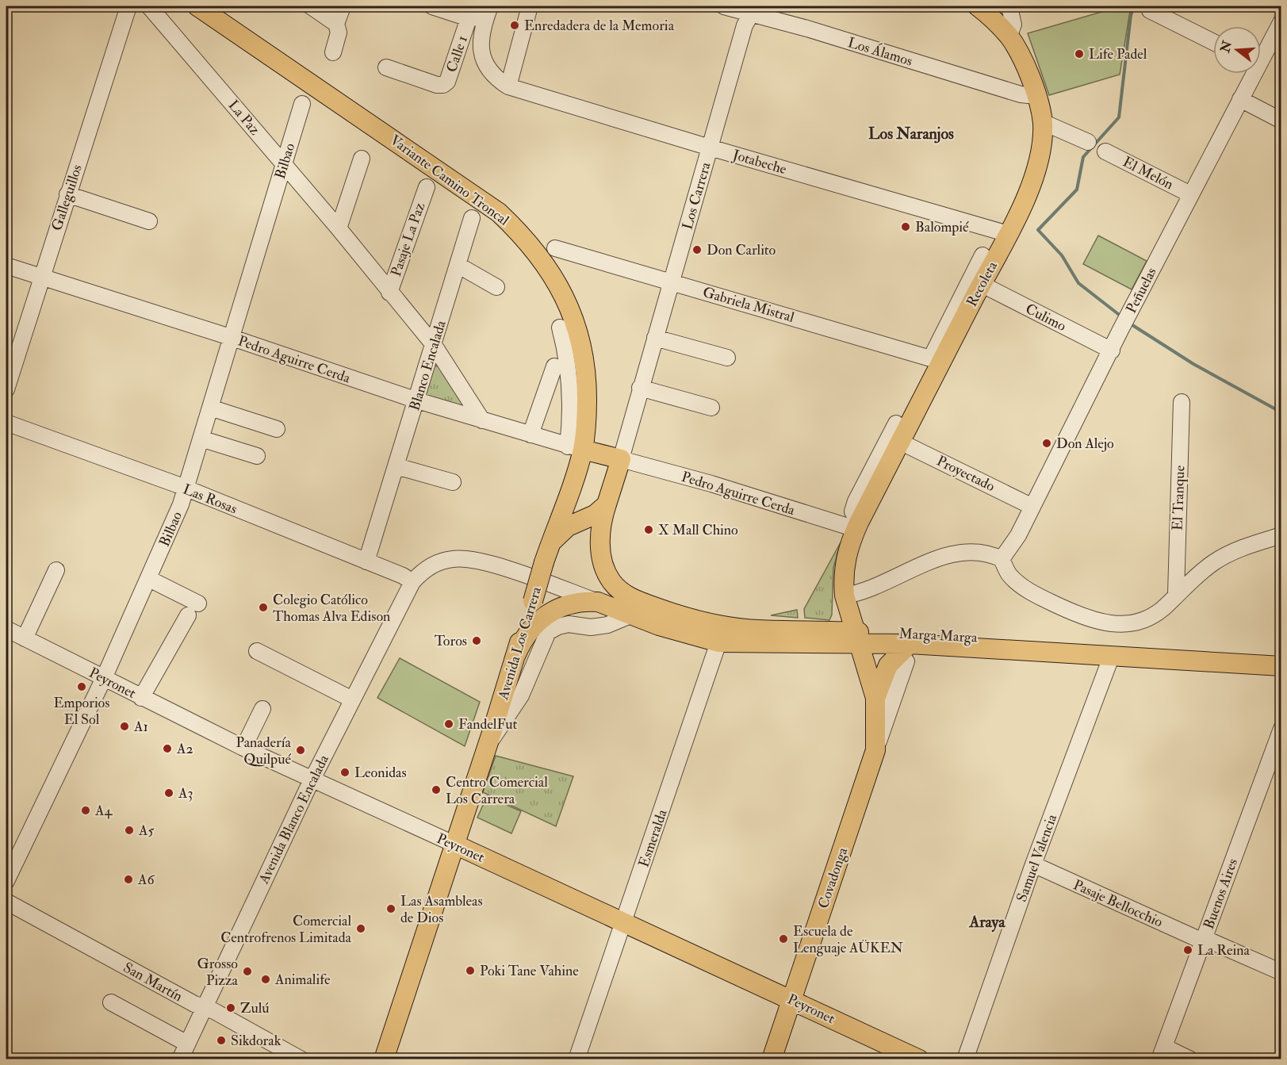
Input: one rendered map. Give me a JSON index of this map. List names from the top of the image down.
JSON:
{
  "streets": {
    "main road": [
      "Variante Camino Troncal",
      "Recoleta",
      "Marga Marga",
      "Avenida Los Carrera",
      "Peyronet",
      "Covadonga"
    ],
    "street": [
      "Los Álamos",
      "Calle 1",
      "La Paz",
      "Bilbao",
      "Jotabeche",
      "El Melón",
      "Los Carrera",
      "Galleguillos",
      "Pasaje La Paz",
      "Peñuelas",
      "Gabriela Mistral",
      "Culimo",
      "Pedro Aguirre Cerda",
      "Blanco Encalada",
      "Proyectado",
      "El Tranque",
      "Las Rosas",
      "Avenida Blanco Encalada",
      "Esmeralda",
      "Samuel Valencia",
      "Buenos Aires",
      "Pasaje Bellocchio",
      "San Martín"
    ]
  },
  "crossings": [
    ["Los Álamos", "Los Carrera"],
    ["Los Álamos", "Recoleta"],
    ["La Paz", "Bilbao"],
    ["La Paz", "Pasaje La Paz"],
    ["La Paz", "Pedro Aguirre Cerda"],
    ["La Paz", "Blanco Encalada"],
    ["Bilbao", "Pedro Aguirre Cerda"],
    ["Bilbao", "Las Rosas"],
    ["Bilbao", "Peyronet"],
    ["Jotabeche", "Los Carrera"],
    ["Jotabeche", "Recoleta"],
    ["El Melón", "Peñuelas"],
    ["Variante Camino Troncal", "Pedro Aguirre Cerda"],
    ["Variante Camino Troncal", "Avenida Los Carrera"],
    ["Los Carrera", "Gabriela Mistral"],
    ["Los Carrera", "Pedro Aguirre Cerda"],
    ["Galleguillos", "Pedro Aguirre Cerda"],
    ["Recoleta", "Gabriela Mistral"],
    ["Recoleta", "Culimo"],
    ["Recoleta", "Pedro Aguirre Cerda"],
    ["Recoleta", "Proyectado"],
    ["Recoleta", "Marga Marga"],
    ["Recoleta", "Covadonga"],
    ["Peñuelas", "Culimo"],
    ["Peñuelas", "Proyectado"],
    ["Pedro Aguirre Cerda", "Blanco Encalada"],
    ["Blanco Encalada", "Las Rosas"],
    ["Las Rosas", "Marga Marga"],
    ["Las Rosas", "Avenida Blanco Encalada"],
    ["Marga Marga", "Avenida Los Carrera"],
    ["Marga Marga", "Avenida Blanco Encalada"],
    ["Marga Marga", "Esmeralda"],
    ["Marga Marga", "Samuel Valencia"],
    ["Marga Marga", "Covadonga"],
    ["Avenida Los Carrera", "Peyronet"],
    ["Peyronet", "Avenida Blanco Encalada"],
    ["Peyronet", "Esmeralda"],
    ["Peyronet", "Covadonga"],
    ["Avenida Blanco Encalada", "San Martín"],
    ["Samuel Valencia", "Pasaje Bellocchio"],
    ["Buenos Aires", "Pasaje Bellocchio"]
  ],
  "districts": ["Los Naranjos", "Araya"],
  "places": [
    "Enredadera de la Memoria",
    "Life Padel",
    "Balompié",
    "Don Carlito",
    "Don Alejo",
    "X Mall Chino",
    "Colegio Católico Thomas Alva Edison",
    "Toros",
    "Emporios El Sol",
    "FandelFut",
    "A1",
    "A2",
    "Panadería Quilpué",
    "Leonidas",
    "Centro Comercial Los Carrera",
    "A3",
    "A4",
    "A5",
    "A6",
    "Las Asambleas de Dios",
    "Comercial Centrofrenos Limitada",
    "Escuela de Lenguaje AÜKEN",
    "La Reina",
    "Poki Tane Vahine",
    "Grosso Pizza",
    "Animalife",
    "Zulú",
    "Sikdorak"
  ],
  "north": "left"
}
